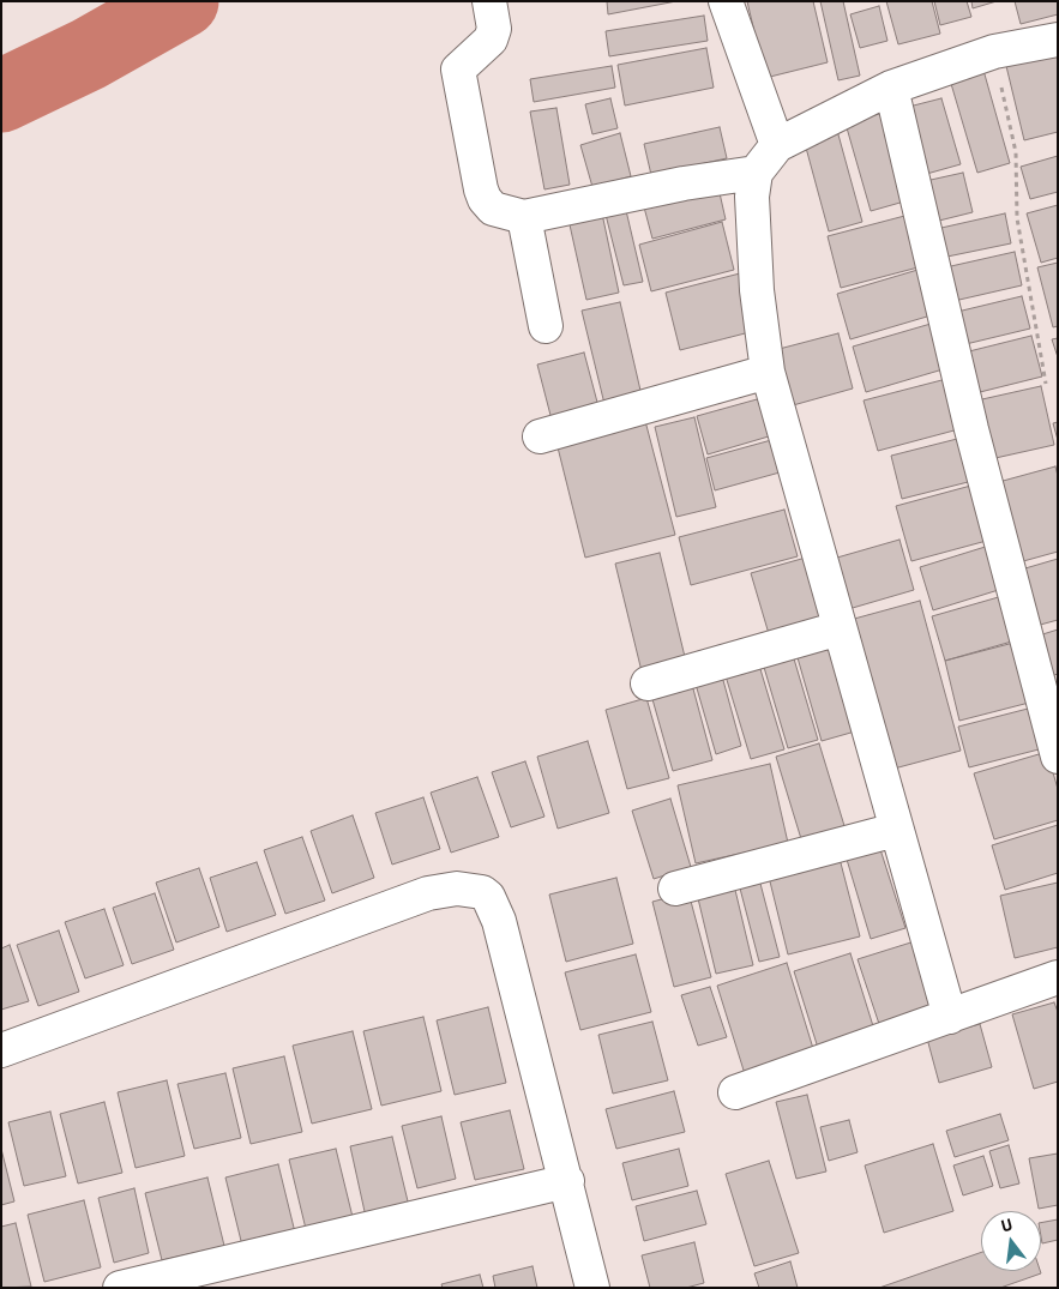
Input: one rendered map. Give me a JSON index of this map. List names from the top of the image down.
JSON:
{
  "north": "top"
}
